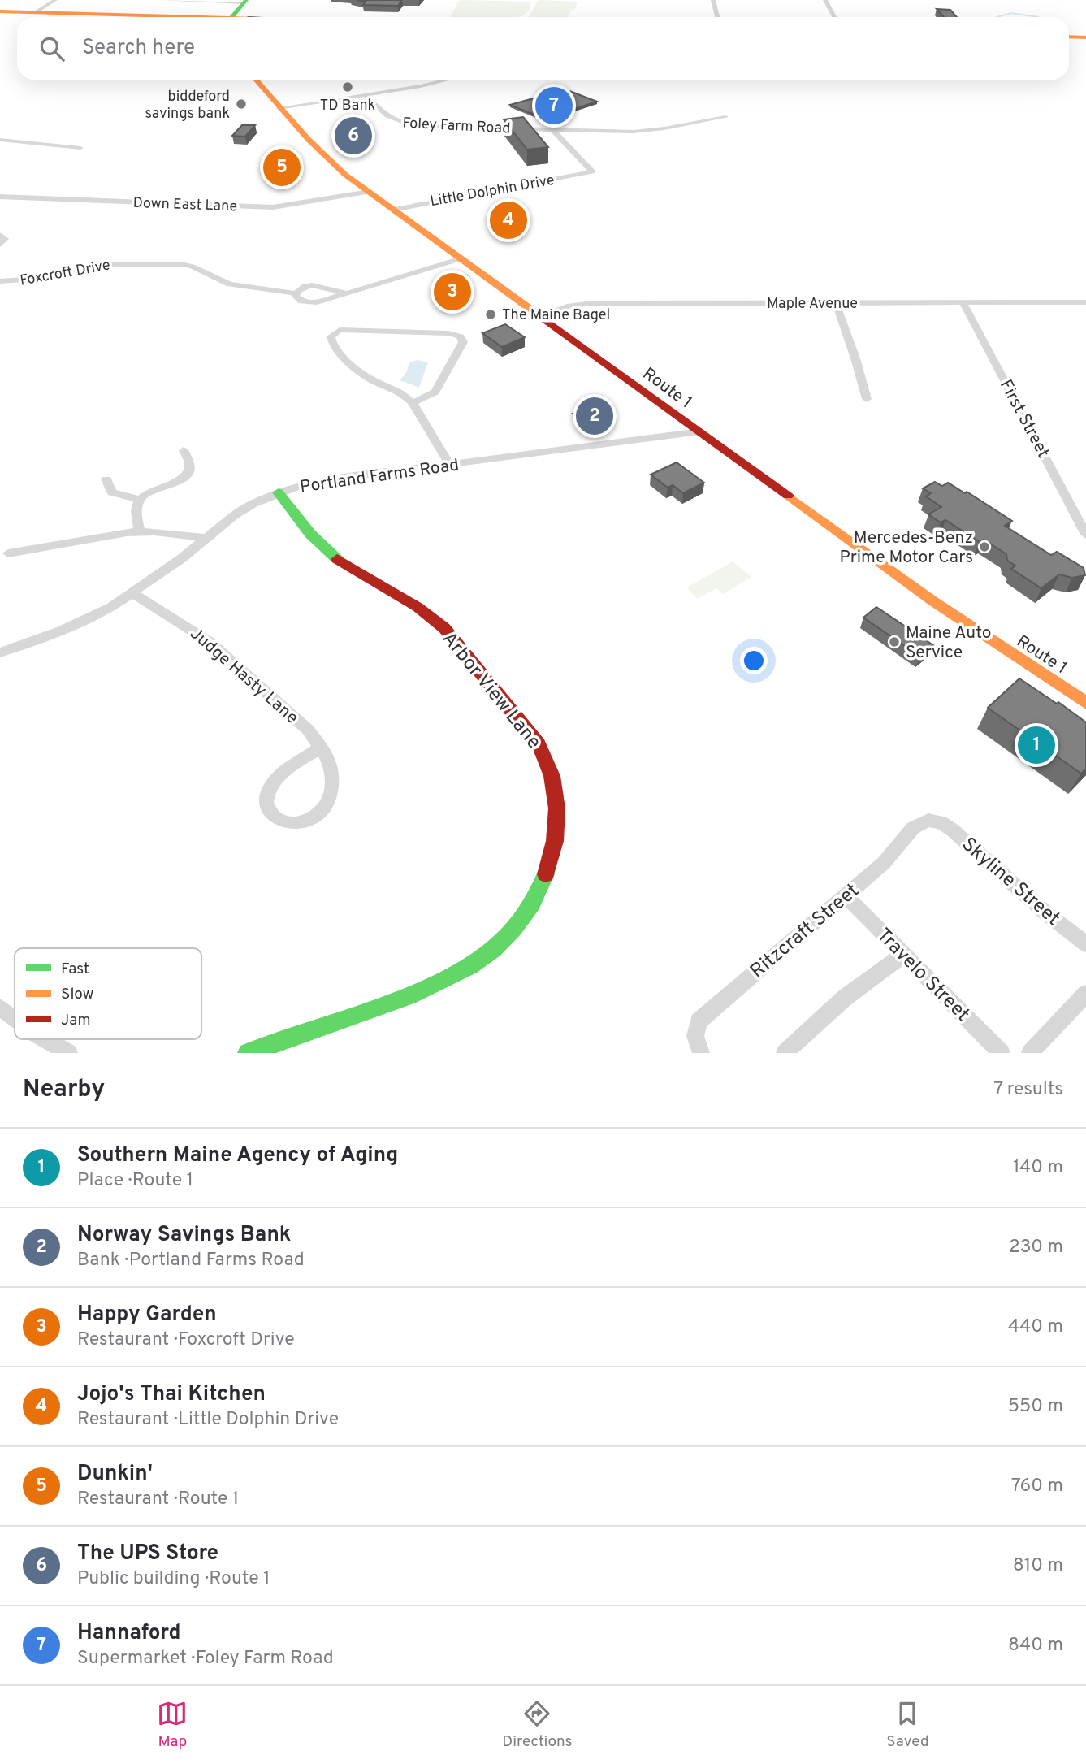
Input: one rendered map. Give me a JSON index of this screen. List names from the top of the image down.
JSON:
{
  "streets": {
    "main road": ["Route 1", "Arbor View Lane"],
    "street": [
      "Foley Farm Road",
      "Little Dolphin Drive",
      "Down East Lane",
      "Foxcroft Drive",
      "Maple Avenue",
      "First Street",
      "Portland Farms Road",
      "Judge Hasty Lane",
      "Skyline Street",
      "Ritzcraft Street",
      "Travelo Street"
    ]
  },
  "crossings": [
    ["Foley Farm Road", "Little Dolphin Drive"],
    ["Little Dolphin Drive", "Route 1"],
    ["Down East Lane", "Route 1"],
    ["Foxcroft Drive", "Route 1"],
    ["Maple Avenue", "Route 1"],
    ["Maple Avenue", "First Street"],
    ["Route 1", "Portland Farms Road"],
    ["Portland Farms Road", "Judge Hasty Lane"],
    ["Portland Farms Road", "Arbor View Lane"],
    ["Skyline Street", "Ritzcraft Street"],
    ["Ritzcraft Street", "Travelo Street"]
  ],
  "places": [
    "TD Bank",
    "biddeford savings bank",
    "The Maine Bagel",
    "Mercedes-Benz Prime Motor Cars",
    "Maine Auto Service"
  ],
  "legend": ["Fast", "Slow", "Jam"],
  "page": {
    "search": "Search here",
    "pins": [
      "7",
      "6",
      "5",
      "4",
      "3",
      "2",
      "1"
    ],
    "heading": ["Nearby", "7 results"],
    "list": [
      {
        "mark": "1",
        "name": "Southern Maine Agency of Aging",
        "note": "Place · Route 1",
        "value": "140 m"
      },
      {
        "mark": "2",
        "name": "Norway Savings Bank",
        "note": "Bank · Portland Farms Road",
        "value": "230 m"
      },
      {
        "mark": "3",
        "name": "Happy Garden",
        "note": "Restaurant · Foxcroft Drive",
        "value": "440 m"
      },
      {
        "mark": "4",
        "name": "Jojo's Thai Kitchen",
        "note": "Restaurant · Little Dolphin Drive",
        "value": "550 m"
      },
      {
        "mark": "5",
        "name": "Dunkin'",
        "note": "Restaurant · Route 1",
        "value": "760 m"
      },
      {
        "mark": "6",
        "name": "The UPS Store",
        "note": "Public building · Route 1",
        "value": "810 m"
      },
      {
        "mark": "7",
        "name": "Hannaford",
        "note": "Supermarket · Foley Farm Road",
        "value": "840 m"
      }
    ],
    "nav": ["Map", "Directions", "Saved"]
  }
}
